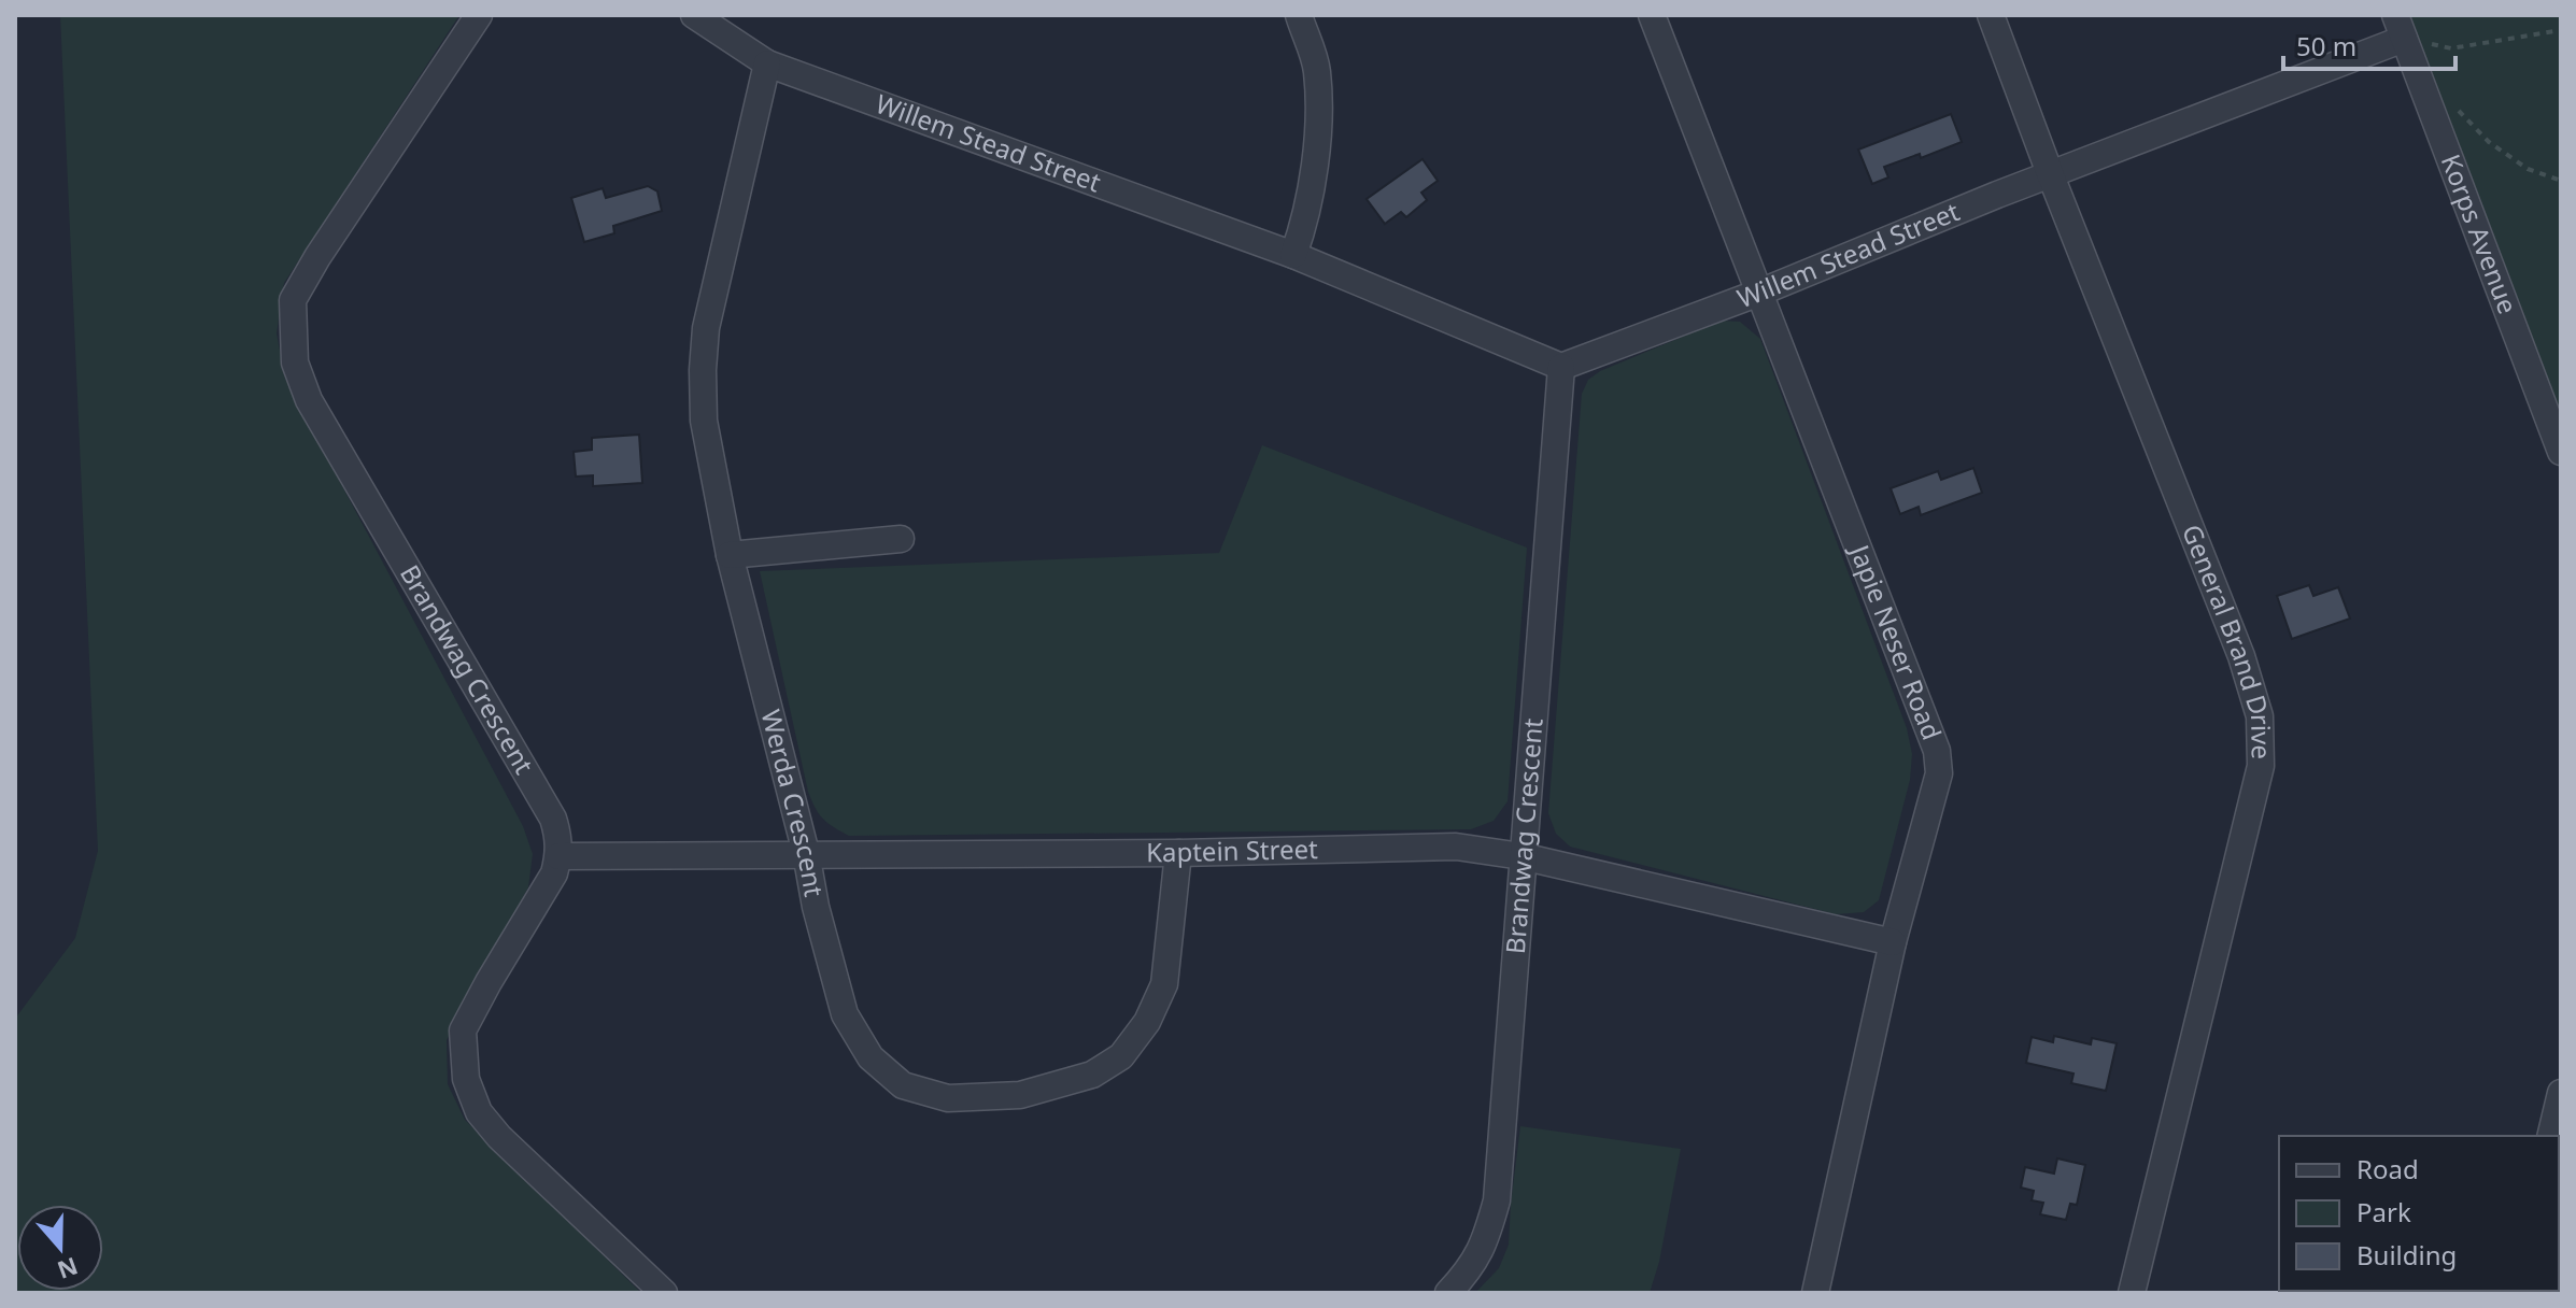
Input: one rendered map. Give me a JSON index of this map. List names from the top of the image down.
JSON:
{
  "streets": {
    "street": [
      "Willem Stead Street",
      "Korps Avenue",
      "Japie Neser Road",
      "General Brand Drive",
      "Brandwag Crescent",
      "Werda Crescent",
      "Kaptein Street"
    ]
  },
  "crossings": [
    ["Willem Stead Street", "Korps Avenue"],
    ["Willem Stead Street", "Japie Neser Road"],
    ["Willem Stead Street", "General Brand Drive"],
    ["Willem Stead Street", "Brandwag Crescent"],
    ["Willem Stead Street", "Werda Crescent"],
    ["Japie Neser Road", "Kaptein Street"],
    ["Brandwag Crescent", "Kaptein Street"],
    ["Werda Crescent", "Kaptein Street"]
  ],
  "legend": ["Road", "Park", "Building"],
  "scale_bar": "50 m",
  "north": "bottom"
}
